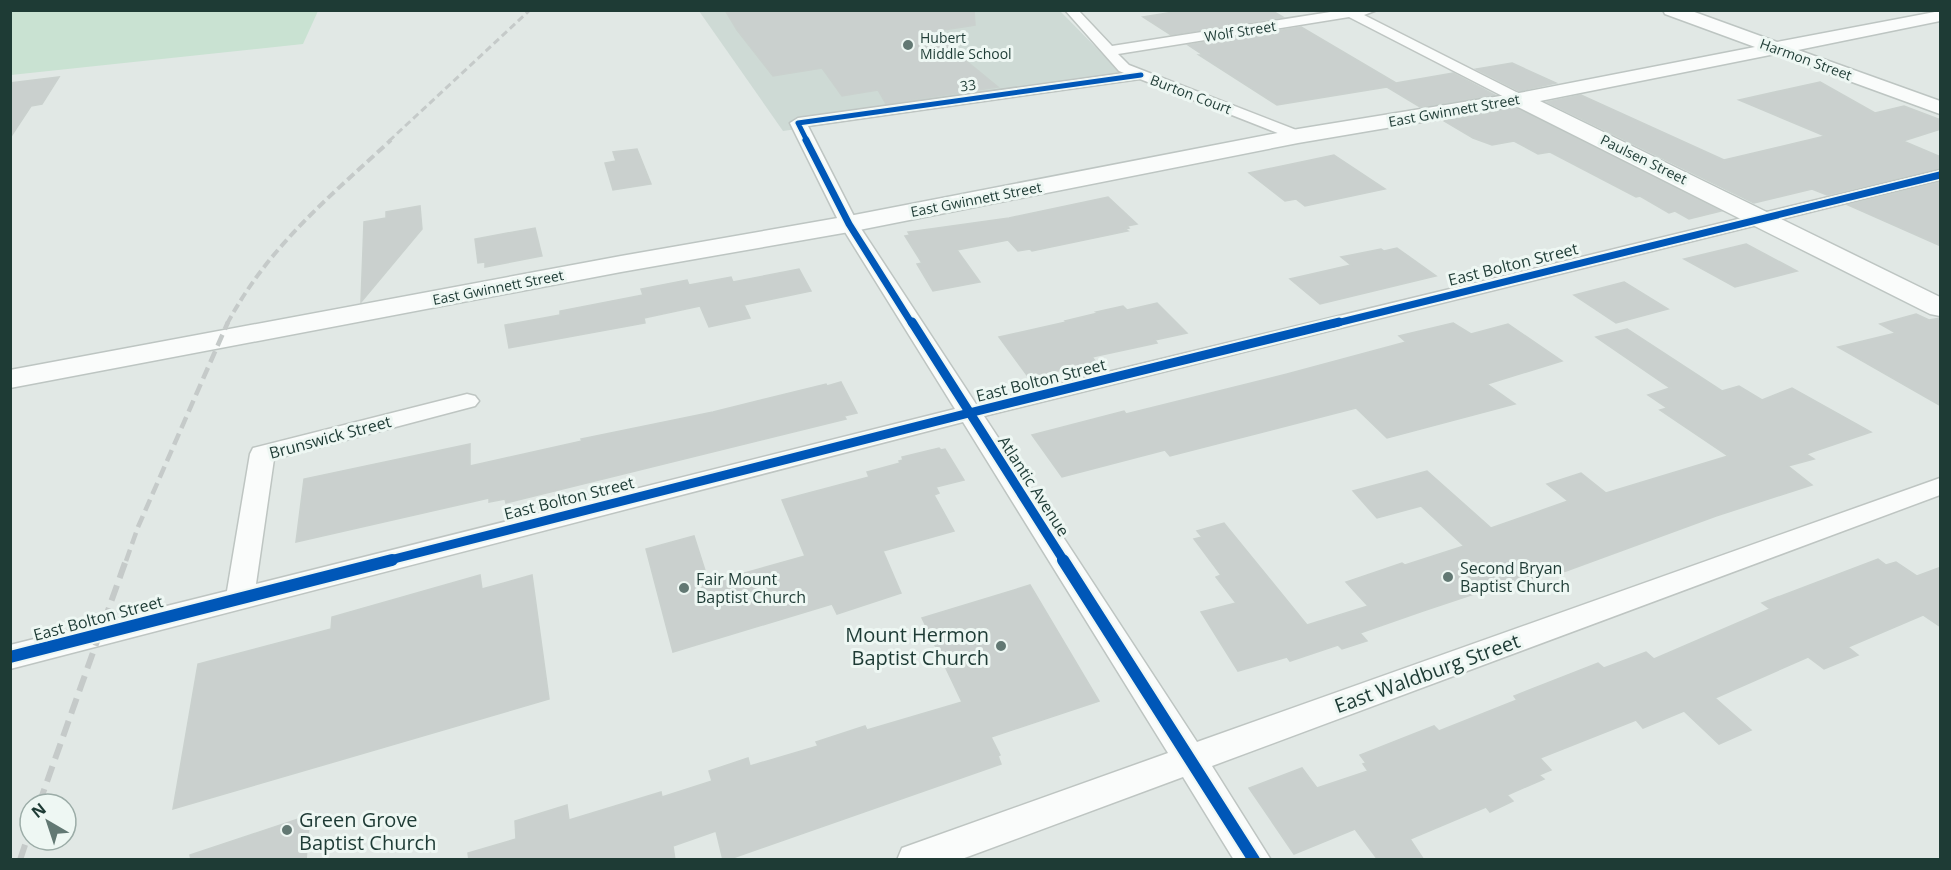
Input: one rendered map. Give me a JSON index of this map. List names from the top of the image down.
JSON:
{
  "streets": {
    "main road": ["Harmon Street", "East Gwinnett Street", "Paulsen Street"],
    "street": [
      "Wolf Street",
      "33",
      "Burton Court",
      "East Bolton Street",
      "Brunswick Street",
      "Atlantic Avenue",
      "East Waldburg Street"
    ]
  },
  "crossings": [
    ["Wolf Street", "Burton Court"],
    ["Wolf Street", "Paulsen Street"],
    ["Harmon Street", "East Gwinnett Street"],
    ["33", "Burton Court"],
    ["33", "Atlantic Avenue"],
    ["Burton Court", "East Gwinnett Street"],
    ["East Gwinnett Street", "Paulsen Street"],
    ["East Gwinnett Street", "Atlantic Avenue"],
    ["Paulsen Street", "East Bolton Street"],
    ["East Bolton Street", "Brunswick Street"],
    ["East Bolton Street", "Atlantic Avenue"],
    ["Atlantic Avenue", "East Waldburg Street"]
  ],
  "places": [
    "Hubert Middle School",
    "Second Bryan Baptist Church",
    "Fair Mount Baptist Church",
    "Mount Hermon Baptist Church",
    "Green Grove Baptist Church"
  ],
  "north": "top left"
}
